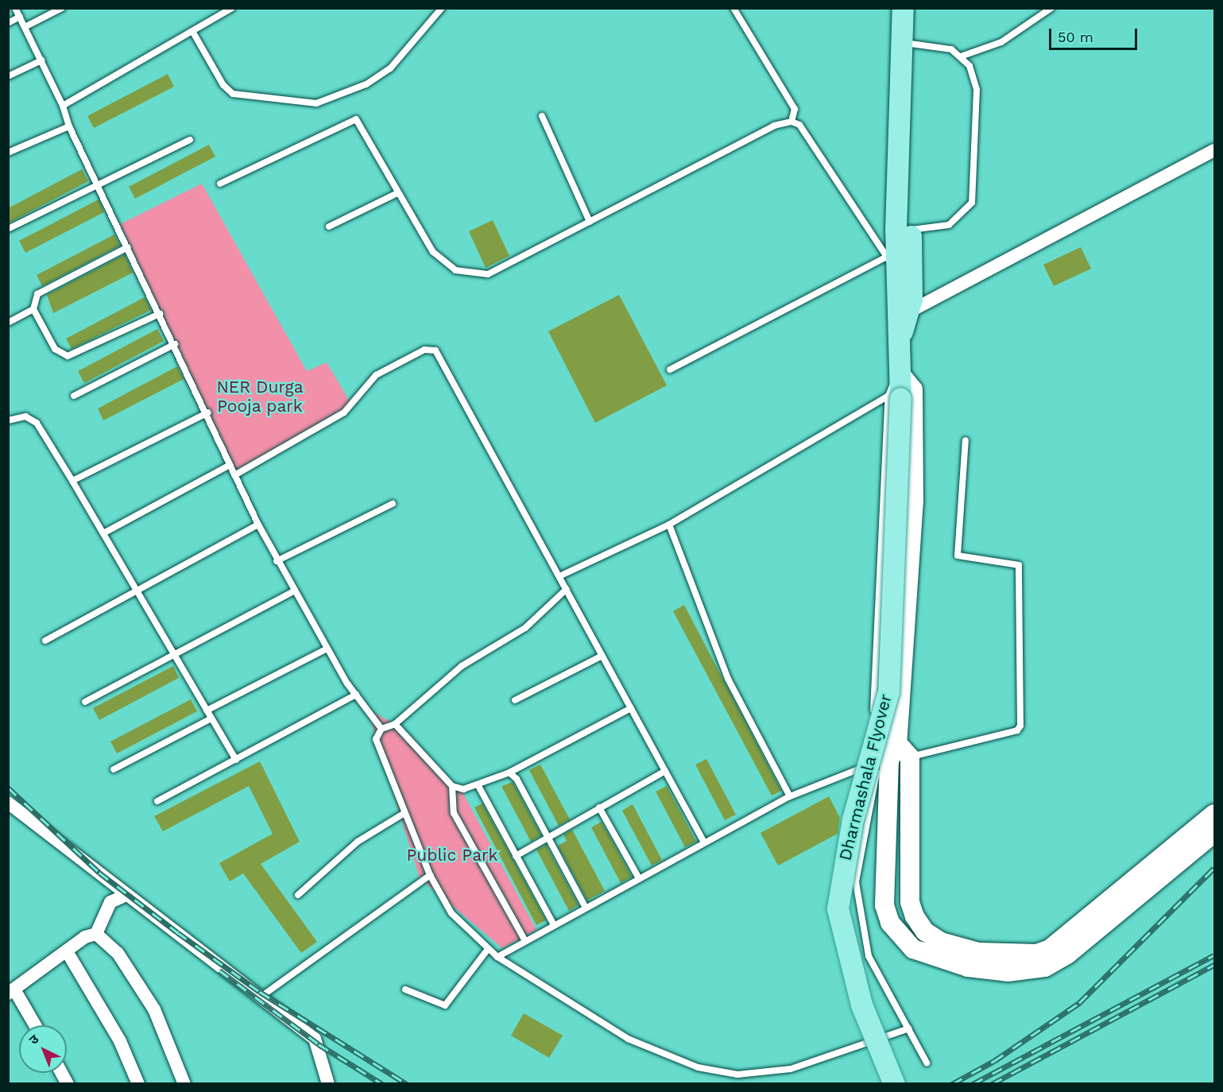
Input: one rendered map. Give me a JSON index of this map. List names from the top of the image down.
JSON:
{
  "streets": {
    "main road": ["Dharmashala Flyover"]
  },
  "parks": ["NER Durga Pooja park", "Public Park"],
  "scale_bar": "50 m",
  "north": "top left"
}
